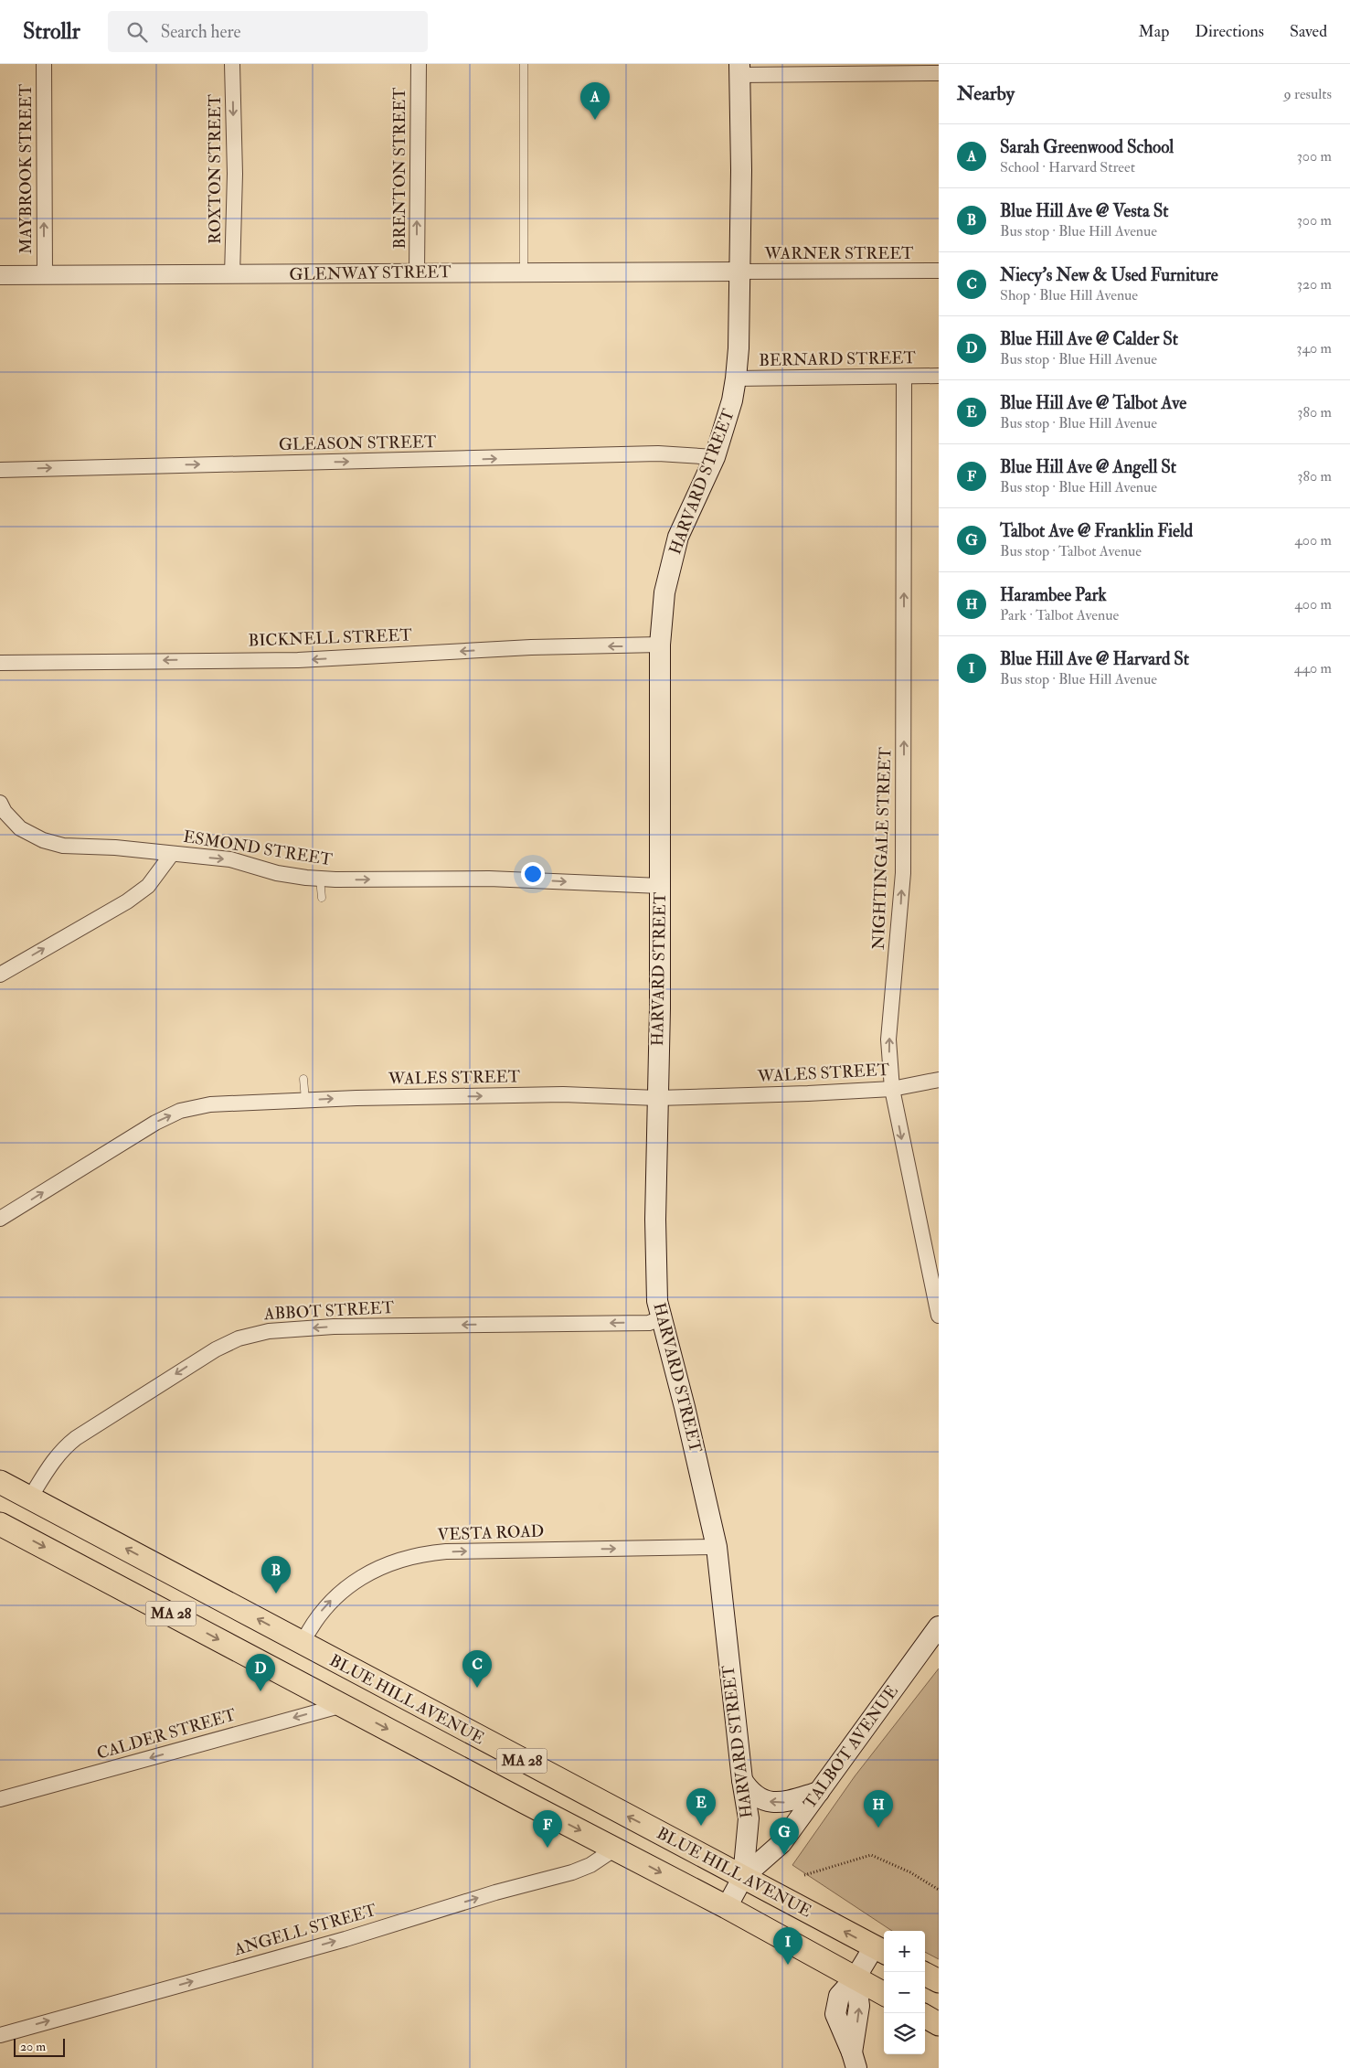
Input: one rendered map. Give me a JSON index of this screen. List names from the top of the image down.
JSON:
{
  "streets": {
    "main road": [
      "HARVARD STREET",
      "MA 28",
      "BLUE HILL AVENUE",
      "TALBOT AVENUE"
    ],
    "street": [
      "BRENTON STREET",
      "MAYBROOK STREET",
      "ROXTON STREET",
      "WARNER STREET",
      "GLENWAY STREET",
      "BERNARD STREET",
      "GLEASON STREET",
      "BICKNELL STREET",
      "ESMOND STREET",
      "NIGHTINGALE STREET",
      "WALES STREET",
      "ABBOT STREET",
      "VESTA ROAD",
      "CALDER STREET",
      "ANGELL STREET"
    ]
  },
  "crossings": [
    ["BRENTON STREET", "GLENWAY STREET"],
    ["MAYBROOK STREET", "GLENWAY STREET"],
    ["ROXTON STREET", "GLENWAY STREET"],
    ["WARNER STREET", "GLENWAY STREET"],
    ["WARNER STREET", "HARVARD STREET"],
    ["GLENWAY STREET", "HARVARD STREET"],
    ["BERNARD STREET", "HARVARD STREET"],
    ["BERNARD STREET", "NIGHTINGALE STREET"],
    ["GLEASON STREET", "HARVARD STREET"],
    ["HARVARD STREET", "BICKNELL STREET"],
    ["HARVARD STREET", "ESMOND STREET"],
    ["HARVARD STREET", "WALES STREET"],
    ["HARVARD STREET", "ABBOT STREET"],
    ["HARVARD STREET", "VESTA ROAD"],
    ["HARVARD STREET", "BLUE HILL AVENUE"],
    ["HARVARD STREET", "TALBOT AVENUE"],
    ["NIGHTINGALE STREET", "WALES STREET"],
    ["ABBOT STREET", "BLUE HILL AVENUE"],
    ["VESTA ROAD", "BLUE HILL AVENUE"],
    ["MA 28", "CALDER STREET"],
    ["MA 28", "TALBOT AVENUE"],
    ["MA 28", "ANGELL STREET"],
    ["BLUE HILL AVENUE", "TALBOT AVENUE"]
  ],
  "one_way": [
    "BRENTON STREET",
    "MAYBROOK STREET",
    "ROXTON STREET",
    "GLEASON STREET",
    "BICKNELL STREET",
    "ESMOND STREET",
    "WALES STREET",
    "ABBOT STREET",
    "VESTA ROAD",
    "CALDER STREET",
    "ANGELL STREET"
  ],
  "scale_bar": "20 m",
  "page": {
    "header": "Strollr",
    "search": "Search here",
    "nav": ["Map", "Directions", "Saved"],
    "heading": ["Nearby", "9 results"],
    "pins": [
      "A",
      "B",
      "C",
      "D",
      "E",
      "H",
      "F",
      "G",
      "I"
    ],
    "list": [
      {
        "mark": "A",
        "name": "Sarah Greenwood School",
        "note": "School · Harvard Street",
        "value": "300 m"
      },
      {
        "mark": "B",
        "name": "Blue Hill Ave @ Vesta St",
        "note": "Bus stop · Blue Hill Avenue",
        "value": "300 m"
      },
      {
        "mark": "C",
        "name": "Niecy's New & Used Furniture",
        "note": "Shop · Blue Hill Avenue",
        "value": "320 m"
      },
      {
        "mark": "D",
        "name": "Blue Hill Ave @ Calder St",
        "note": "Bus stop · Blue Hill Avenue",
        "value": "340 m"
      },
      {
        "mark": "E",
        "name": "Blue Hill Ave @ Talbot Ave",
        "note": "Bus stop · Blue Hill Avenue",
        "value": "380 m"
      },
      {
        "mark": "F",
        "name": "Blue Hill Ave @ Angell St",
        "note": "Bus stop · Blue Hill Avenue",
        "value": "380 m"
      },
      {
        "mark": "G",
        "name": "Talbot Ave @ Franklin Field",
        "note": "Bus stop · Talbot Avenue",
        "value": "400 m"
      },
      {
        "mark": "H",
        "name": "Harambee Park",
        "note": "Park · Talbot Avenue",
        "value": "400 m"
      },
      {
        "mark": "I",
        "name": "Blue Hill Ave @ Harvard St",
        "note": "Bus stop · Blue Hill Avenue",
        "value": "440 m"
      }
    ],
    "map_buttons": ["+", "−"],
    "scale": "20 m"
  }
}
